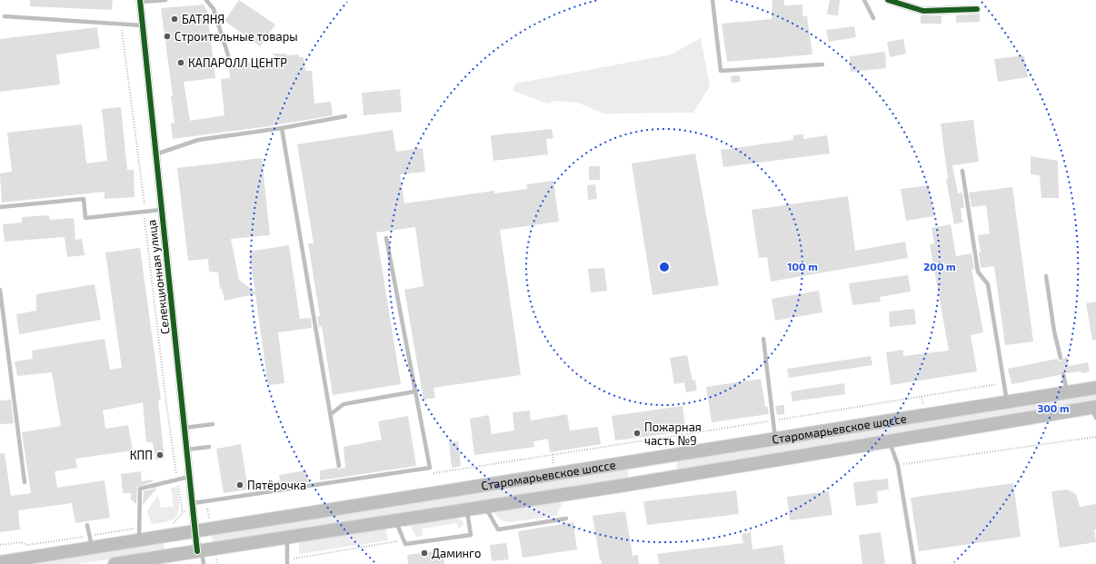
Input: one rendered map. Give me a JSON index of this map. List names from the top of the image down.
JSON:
{
  "streets": {
    "main road": ["Старомарьевское шоссе"],
    "street": ["Селекционная улица"]
  },
  "crossings": [
    ["Селекционная улица", "Старомарьевское шоссе"]
  ],
  "places": [
    "БАТЯНЯ",
    "Строительные товары",
    "КАПАРОЛЛ ЦЕНТР",
    "Пожарная часть №9",
    "КПП",
    "Пятёрочка",
    "Даминго"
  ],
  "rings": ["100 m", "200 m", "300 m"]
}
